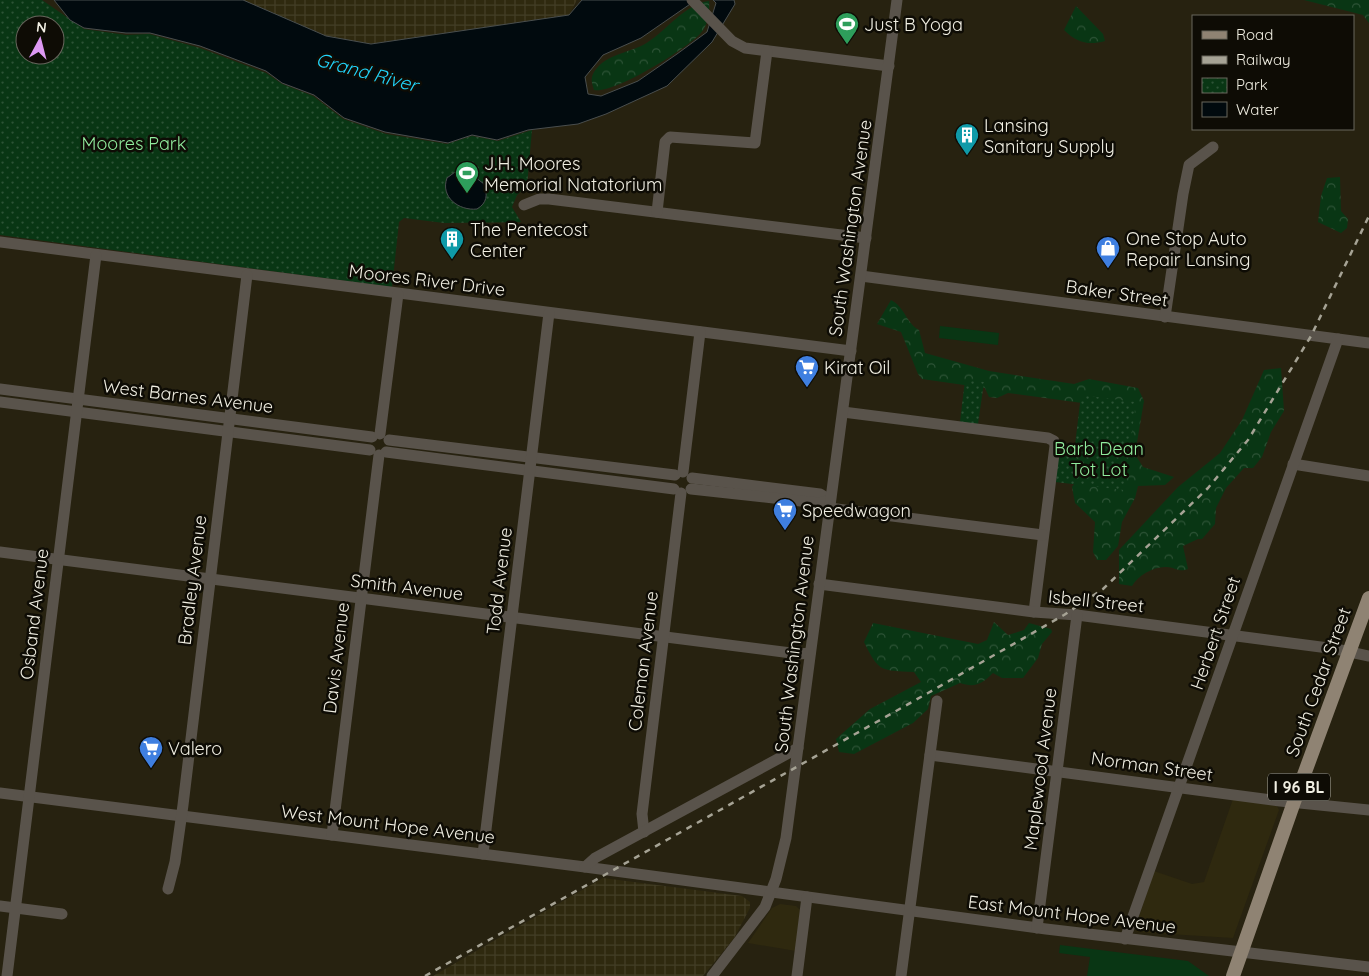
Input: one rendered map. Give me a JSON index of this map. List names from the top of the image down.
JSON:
{
  "streets": {
    "main road": ["South Cedar Street", "I 96 BL"],
    "street": [
      "South Washington Avenue",
      "Moores River Drive",
      "Baker Street",
      "West Barnes Avenue",
      "Bradley Avenue",
      "Todd Avenue",
      "Smith Avenue",
      "Isbell Street",
      "Osband Avenue",
      "Herbert Street",
      "Davis Avenue",
      "Coleman Avenue",
      "Norman Street",
      "Maplewood Avenue",
      "West Mount Hope Avenue",
      "East Mount Hope Avenue"
    ]
  },
  "crossings": [
    ["South Washington Avenue", "Moores River Drive"],
    ["South Washington Avenue", "Baker Street"],
    ["South Washington Avenue", "West Barnes Avenue"],
    ["South Washington Avenue", "Smith Avenue"],
    ["South Washington Avenue", "Isbell Street"],
    ["South Washington Avenue", "West Mount Hope Avenue"],
    ["South Washington Avenue", "East Mount Hope Avenue"],
    ["Moores River Drive", "Bradley Avenue"],
    ["Moores River Drive", "Todd Avenue"],
    ["Moores River Drive", "Osband Avenue"],
    ["Moores River Drive", "Coleman Avenue"],
    ["Baker Street", "Herbert Street"],
    ["West Barnes Avenue", "Bradley Avenue"],
    ["West Barnes Avenue", "Todd Avenue"],
    ["West Barnes Avenue", "Osband Avenue"],
    ["West Barnes Avenue", "Davis Avenue"],
    ["West Barnes Avenue", "Coleman Avenue"],
    ["Bradley Avenue", "Smith Avenue"],
    ["Bradley Avenue", "West Mount Hope Avenue"],
    ["Todd Avenue", "Smith Avenue"],
    ["Todd Avenue", "West Mount Hope Avenue"],
    ["Smith Avenue", "Osband Avenue"],
    ["Smith Avenue", "Davis Avenue"],
    ["Smith Avenue", "Coleman Avenue"],
    ["Isbell Street", "Herbert Street"],
    ["Isbell Street", "South Cedar Street"],
    ["Isbell Street", "Maplewood Avenue"],
    ["Osband Avenue", "West Mount Hope Avenue"],
    ["Herbert Street", "Norman Street"],
    ["Herbert Street", "East Mount Hope Avenue"],
    ["Davis Avenue", "West Mount Hope Avenue"],
    ["South Cedar Street", "Norman Street"],
    ["South Cedar Street", "East Mount Hope Avenue"],
    ["Norman Street", "Maplewood Avenue"],
    ["Maplewood Avenue", "East Mount Hope Avenue"],
    ["West Mount Hope Avenue", "East Mount Hope Avenue"]
  ],
  "water": ["Grand River"],
  "parks": ["Moores Park", "Barb Dean Tot Lot"],
  "places": {
    "sports": ["Just B Yoga", "J.H. Moores Memorial Natatorium"],
    "building": ["Lansing Sanitary Supply", "The Pentecost Center"],
    "shop": ["One Stop Auto Repair Lansing"],
    "supermarket": ["Kirat Oil", "Speedwagon", "Valero"]
  },
  "legend": [
    "Road",
    "Railway",
    "Park",
    "Water"
  ],
  "north": "top"
}
